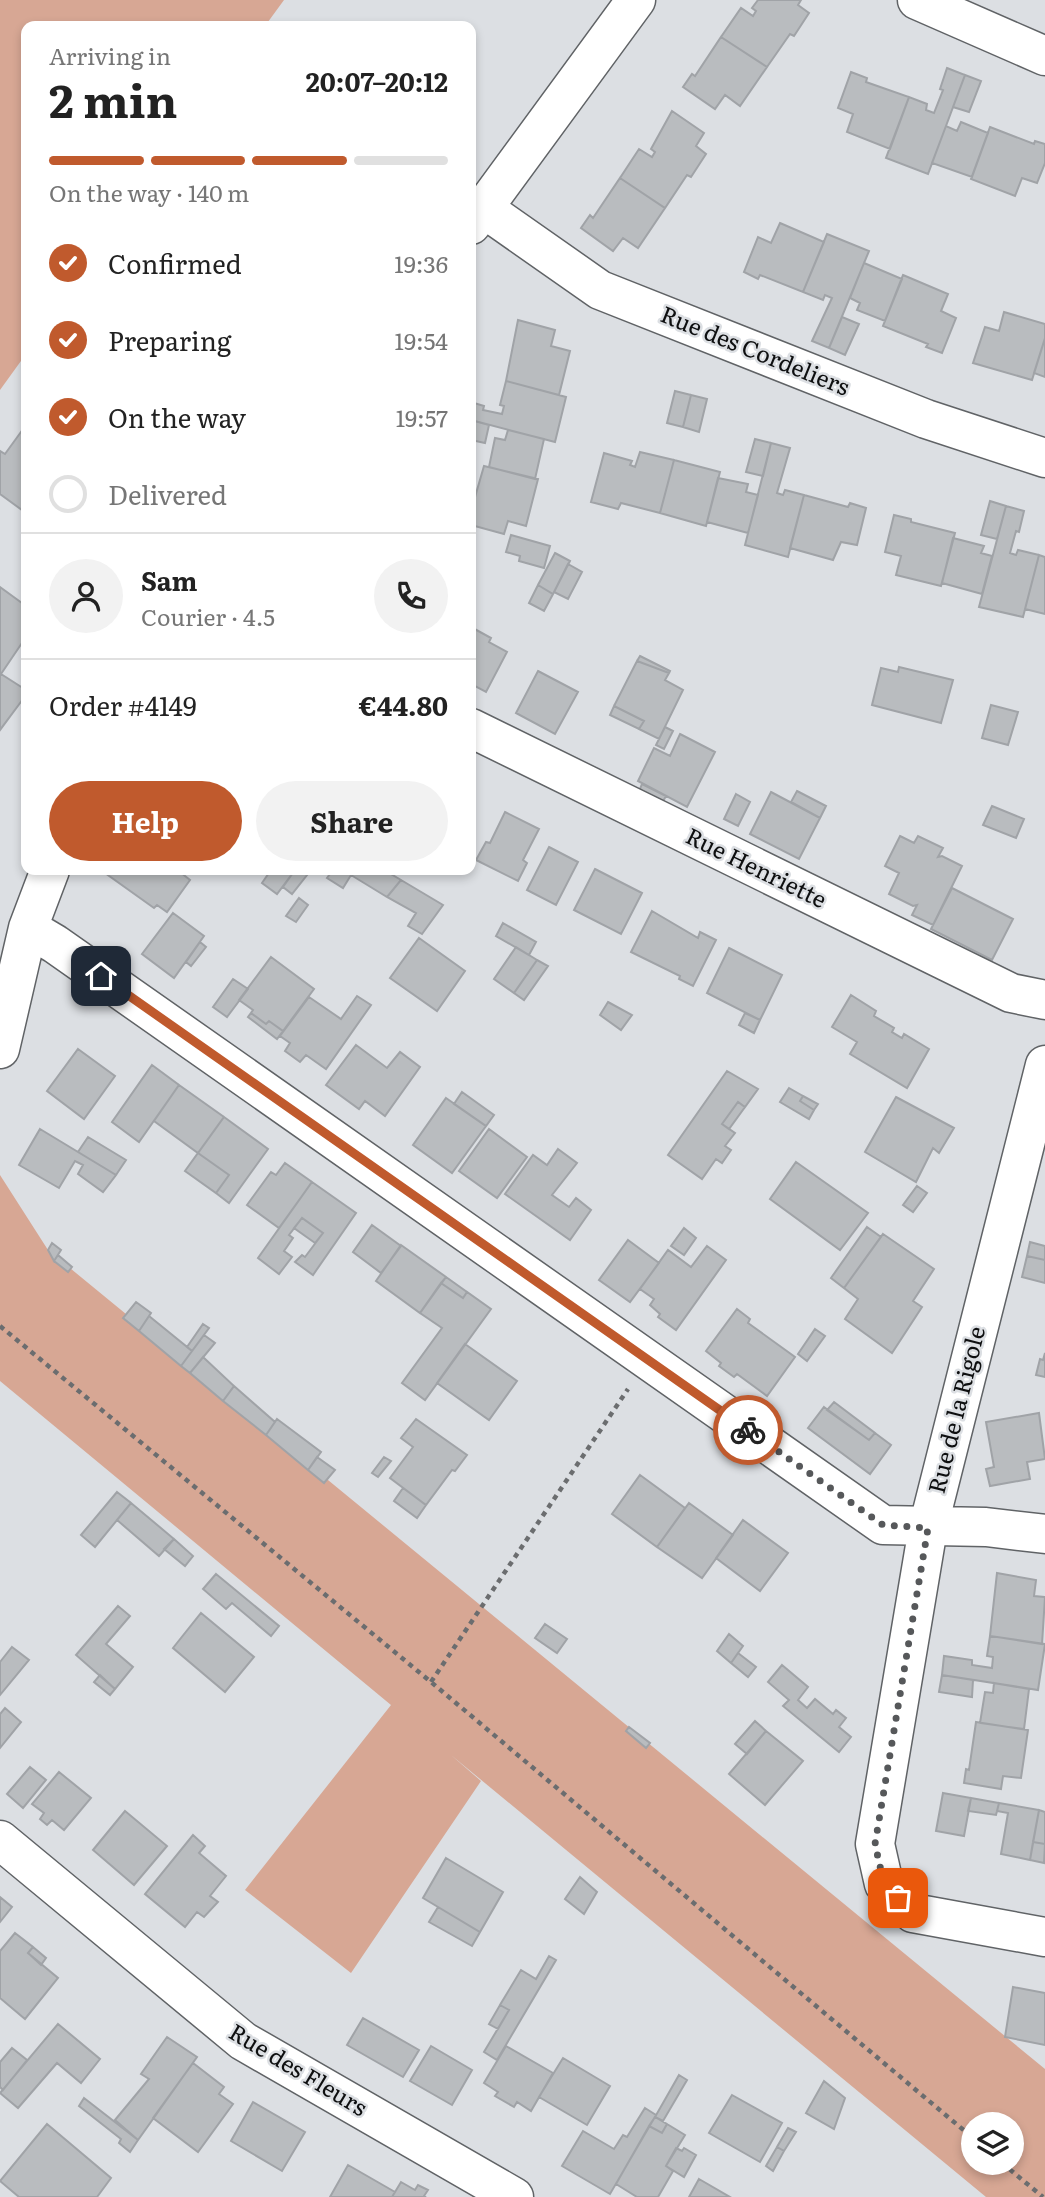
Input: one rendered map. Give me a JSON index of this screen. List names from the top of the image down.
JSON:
{
  "streets": {
    "street": [
      "Rue des Cordeliers",
      "Rue Henriette",
      "Rue de la Rigole",
      "Rue des Fleurs"
    ]
  },
  "page": {
    "heading": ["2 min", "Arriving in", "20:07–20:12"],
    "panel": [
      "Sam",
      "Courier · 4.5",
      "Order #4149",
      "€44.80"
    ],
    "bar": "On the way · 140 m",
    "list": [
      ["Confirmed", "19:36"],
      ["Preparing", "19:54"],
      ["On the way", "19:57"],
      "Delivered"
    ],
    "buttons": ["Help", "Share"]
  }
}
